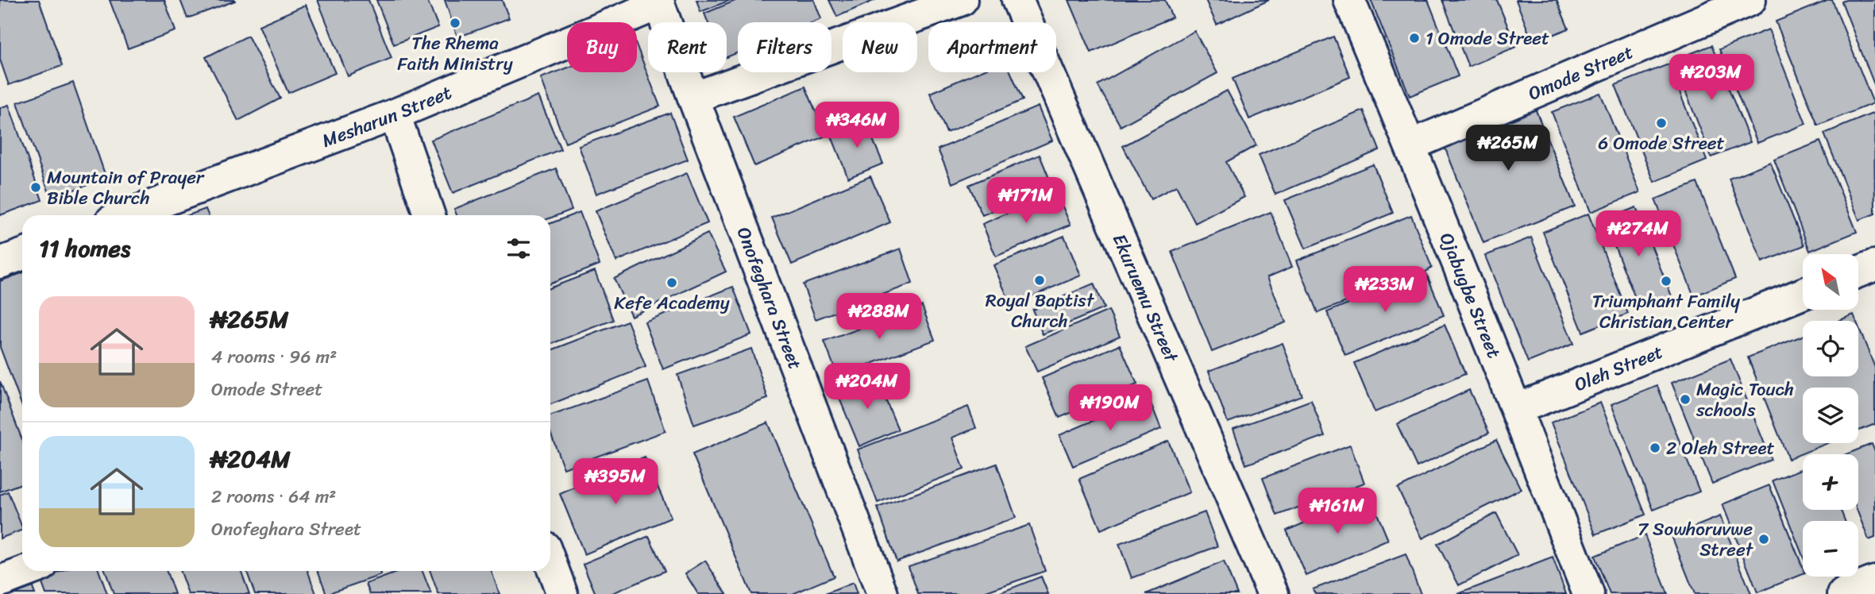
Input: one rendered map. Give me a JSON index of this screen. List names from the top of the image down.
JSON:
{
  "streets": {
    "street": [
      "Omode Street",
      "Mesharun Street",
      "Ojabugbe Street",
      "Onofeghara Street",
      "Ekuruemu Street",
      "Oleh Street"
    ]
  },
  "crossings": [
    ["Omode Street", "Ojabugbe Street"],
    ["Mesharun Street", "Onofeghara Street"],
    ["Ojabugbe Street", "Oleh Street"]
  ],
  "places": [
    "The Rhema Faith Ministry",
    "1 Omode Street",
    "6 Omode Street",
    "Mountain of Prayer Bible Church",
    "Royal Baptist Church",
    "Triumphant Family Christian Center",
    "Kefe Academy",
    "Magic Touch schools",
    "2 Oleh Street",
    "7 Sowhoruvwe Street"
  ],
  "north": "top left",
  "page": {
    "chip": [
      "Buy",
      "Rent",
      "Filters",
      "New",
      "Apartment"
    ],
    "price": [
      "₦203M",
      "₦346M",
      "₦265M",
      "₦171M",
      "₦274M",
      "₦233M",
      "₦288M",
      "₦204M",
      "₦190M",
      "₦395M",
      "₦161M"
    ],
    "heading": "11 homes",
    "map_buttons": ["+", "−"],
    "list": [
      {
        "name": "₦265M",
        "note": "4 rooms · 96 m² · Omode Street"
      },
      {
        "name": "₦204M",
        "note": "2 rooms · 64 m² · Onofeghara Street"
      }
    ]
  }
}
